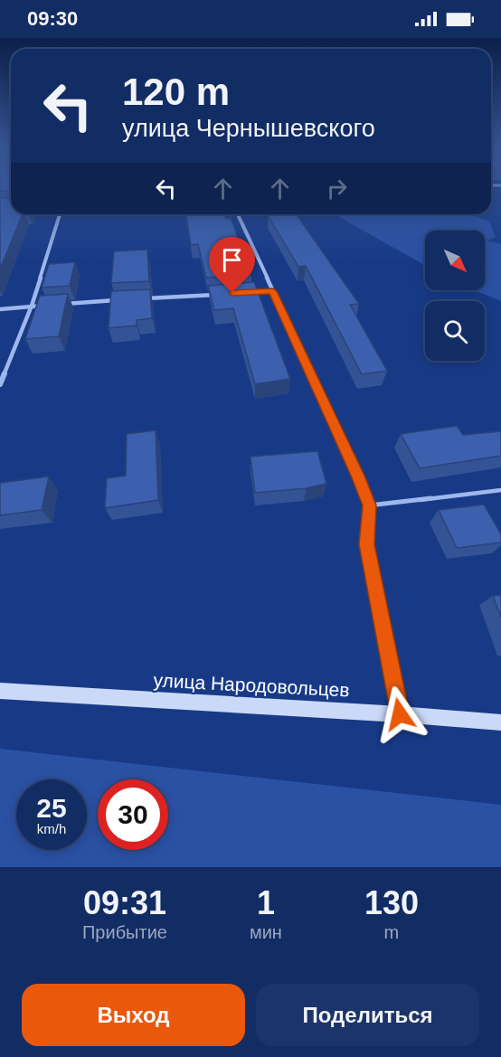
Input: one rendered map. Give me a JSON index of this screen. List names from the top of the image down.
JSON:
{
  "streets": {
    "main road": ["улица Народовольцев"]
  },
  "north": "bottom right",
  "page": {
    "status": "09:30",
    "turn": ["120 m", "улица Чернышевского"],
    "speed": "25 km/h",
    "limit": "30",
    "eta": [
      "09:31",
      "Прибытие",
      "1",
      "мин",
      "130",
      "m"
    ],
    "buttons": ["Выход", "Поделиться"]
  }
}
